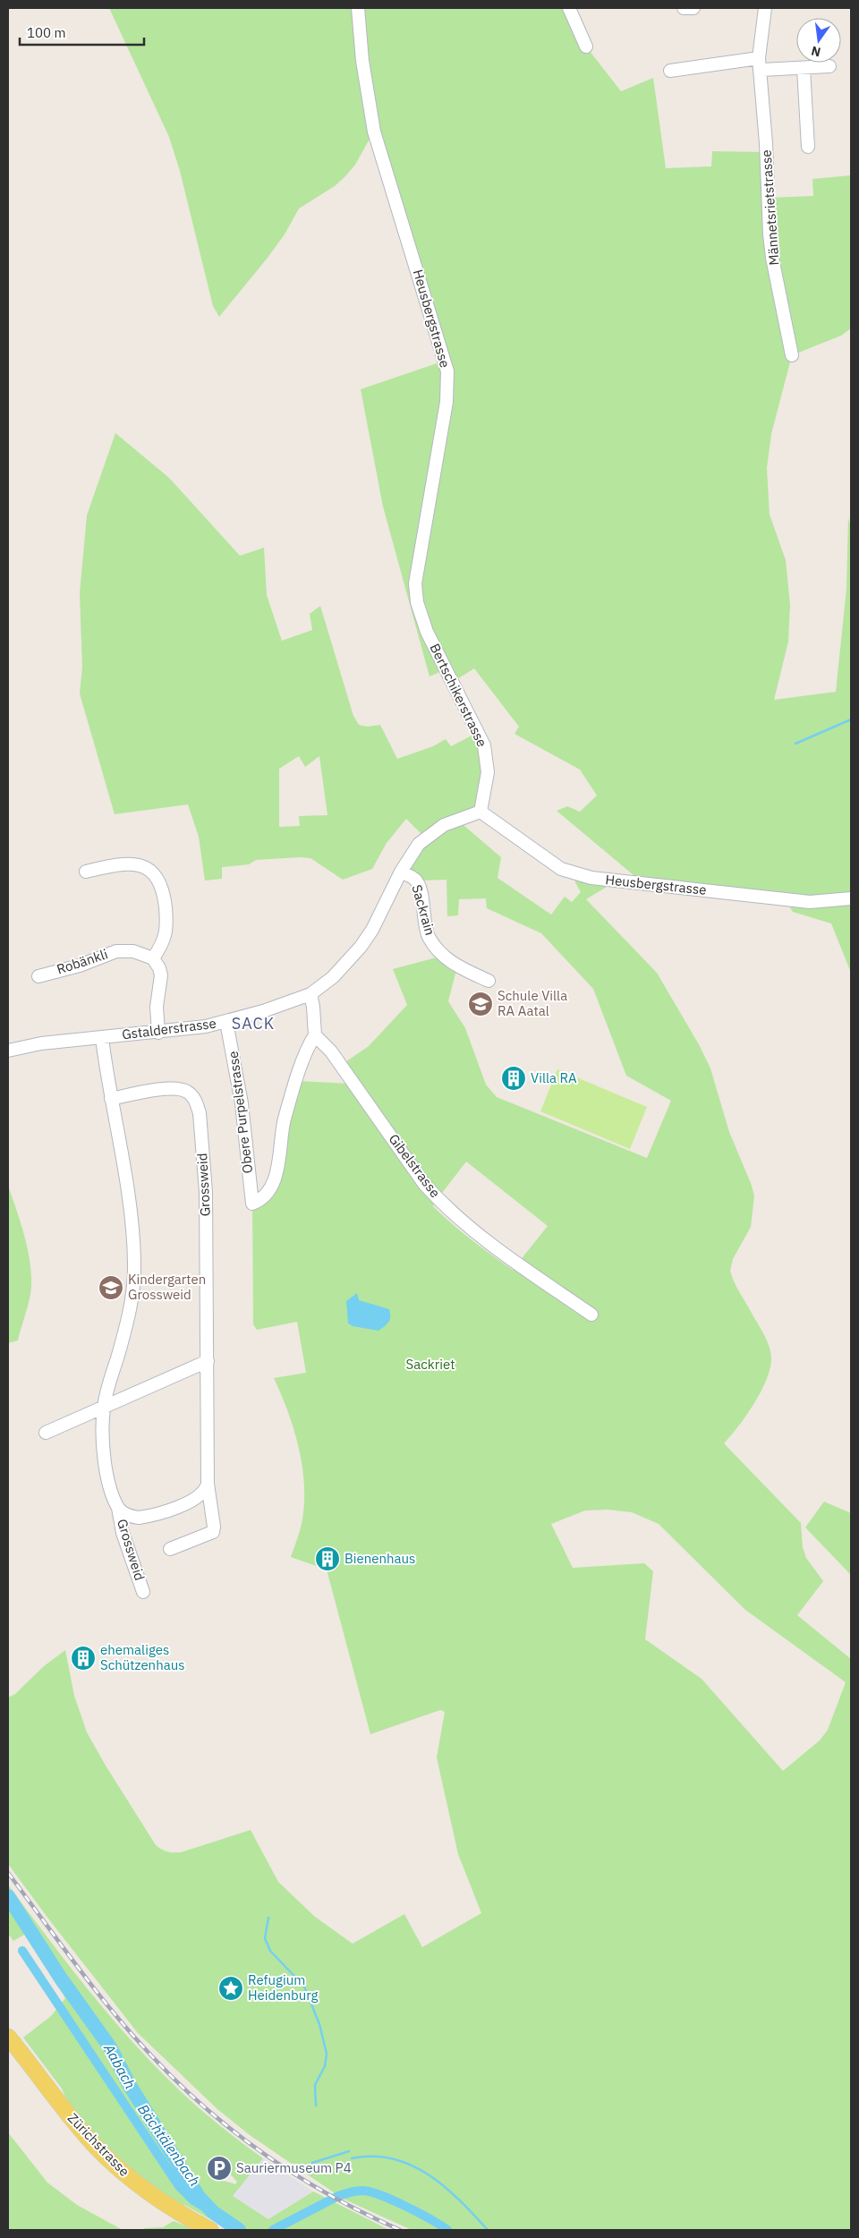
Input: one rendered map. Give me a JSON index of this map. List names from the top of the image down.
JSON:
{
  "streets": {
    "main road": ["Zürichstrasse"],
    "street": [
      "Männetsrietstrasse",
      "Heusbergstrasse",
      "Bertschikerstrasse",
      "Sackrain",
      "Robänkli",
      "Gstalderstrasse",
      "Obere Purpelstrasse",
      "Gibelstrasse",
      "Grossweid"
    ]
  },
  "crossings": [
    ["Heusbergstrasse", "Bertschikerstrasse"],
    ["Heusbergstrasse", "Gstalderstrasse"],
    ["Bertschikerstrasse", "Gstalderstrasse"],
    ["Sackrain", "Gstalderstrasse"],
    ["Gstalderstrasse", "Obere Purpelstrasse"],
    ["Gstalderstrasse", "Grossweid"],
    ["Obere Purpelstrasse", "Gibelstrasse"]
  ],
  "districts": ["SACK"],
  "water": ["Aabach", "Bächtälenbach"],
  "parks": ["Sackriet"],
  "places": {
    "school or university": ["Schule Villa RA Aatal", "Kindergarten Grossweid"],
    "building": ["Villa RA", "Bienenhaus", "ehemaliges Schützenhaus"],
    "place": ["Refugium Heidenburg"],
    "parking": ["Sauriermuseum P4"]
  },
  "scale_bar": "100 m",
  "north": "bottom"
}
